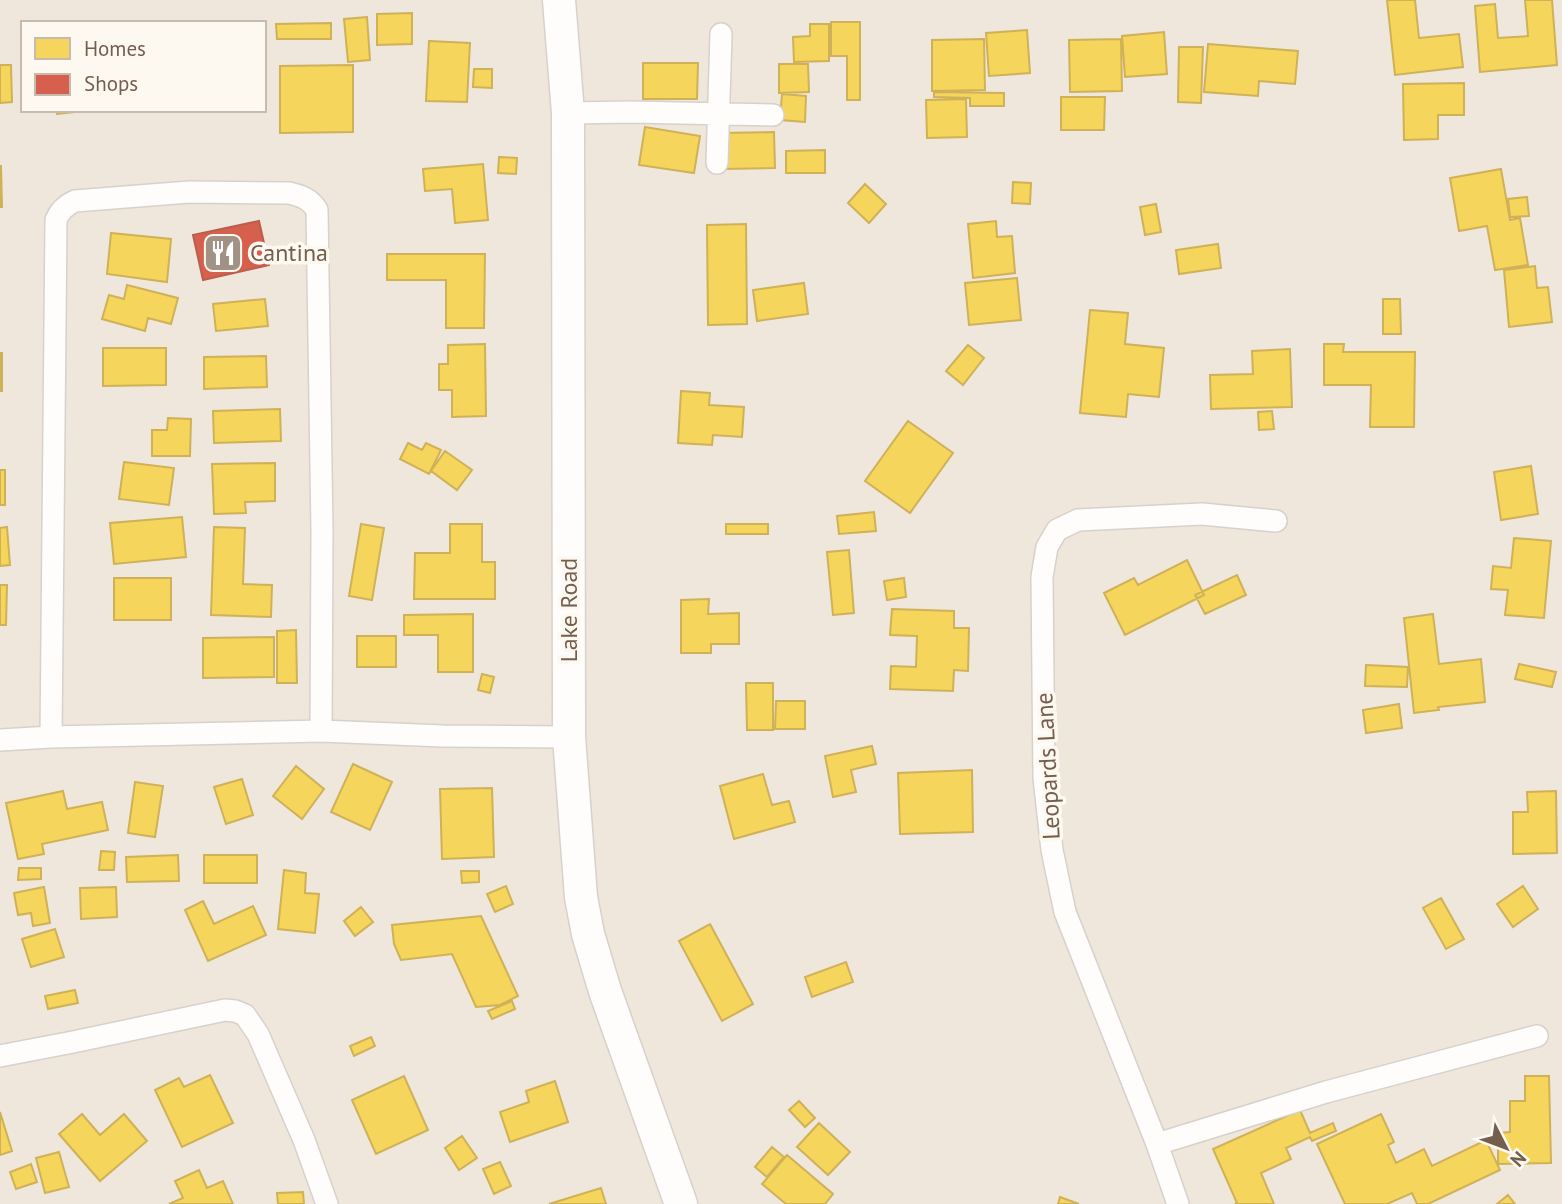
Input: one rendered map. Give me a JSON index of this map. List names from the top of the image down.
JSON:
{
  "streets": {
    "main road": ["Lake Road"],
    "street": ["Leopards Lane"]
  },
  "places": {
    "restaurant": ["Cantina"]
  },
  "legend": ["Homes", "Shops"],
  "north": "bottom right"
}
